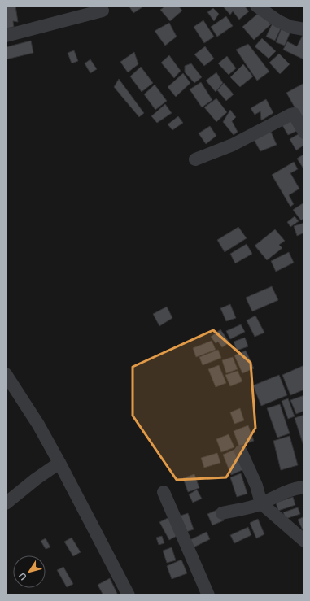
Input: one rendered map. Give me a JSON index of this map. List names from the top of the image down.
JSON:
{
  "north": "bottom left"
}
